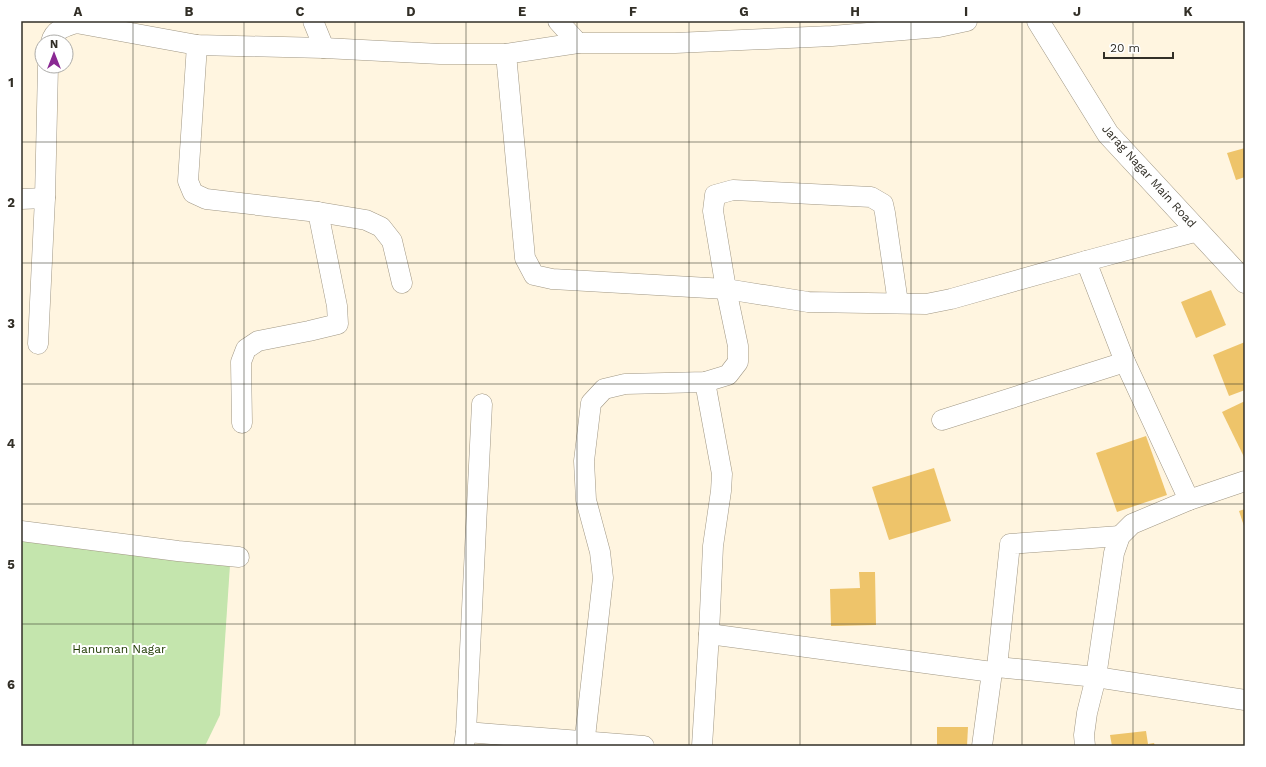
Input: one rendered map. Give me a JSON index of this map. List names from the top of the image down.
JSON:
{
  "streets": {
    "street": ["Jarag Nagar Main Road"]
  },
  "parks": ["Hanuman Nagar"],
  "scale_bar": "20 m",
  "north": "top",
  "grid": {
    "columns": [
      "A",
      "B",
      "C",
      "D",
      "E",
      "F",
      "G",
      "H",
      "I",
      "J",
      "K"
    ],
    "rows": [
      "1",
      "2",
      "3",
      "4",
      "5",
      "6"
    ]
  }
}
